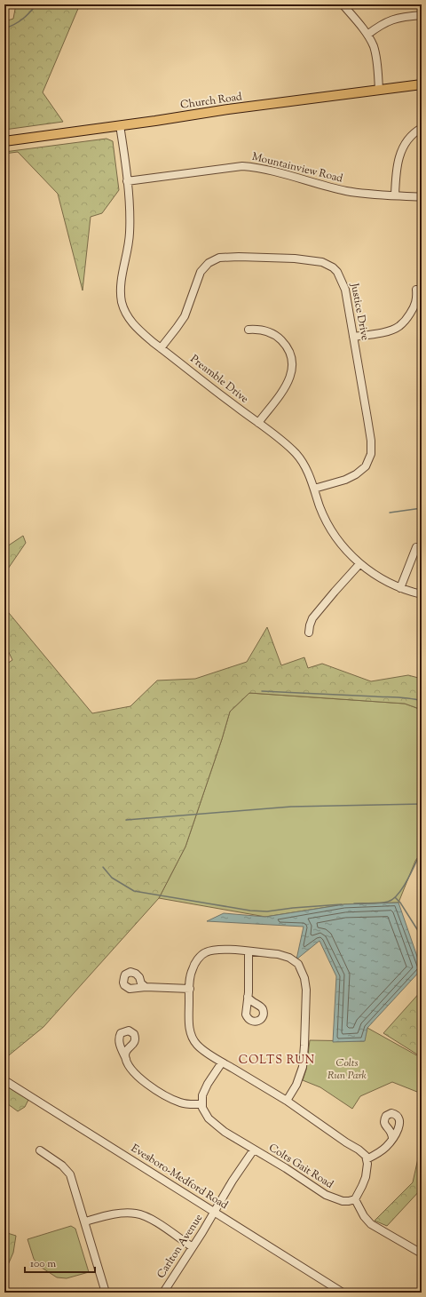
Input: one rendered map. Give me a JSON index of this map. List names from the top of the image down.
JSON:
{
  "streets": {
    "main road": ["Church Road"],
    "street": [
      "Mountainview Road",
      "Justice Drive",
      "Preamble Drive",
      "Colts Gait Road",
      "Evesboro-Medford Road",
      "Carlton Avenue"
    ]
  },
  "crossings": [
    ["Church Road", "Preamble Drive"],
    ["Mountainview Road", "Preamble Drive"],
    ["Justice Drive", "Preamble Drive"],
    ["Colts Gait Road", "Carlton Avenue"],
    ["Evesboro-Medford Road", "Carlton Avenue"]
  ],
  "districts": ["COLTS RUN"],
  "parks": ["Colts Run Park"],
  "scale_bar": "100 m"
}
